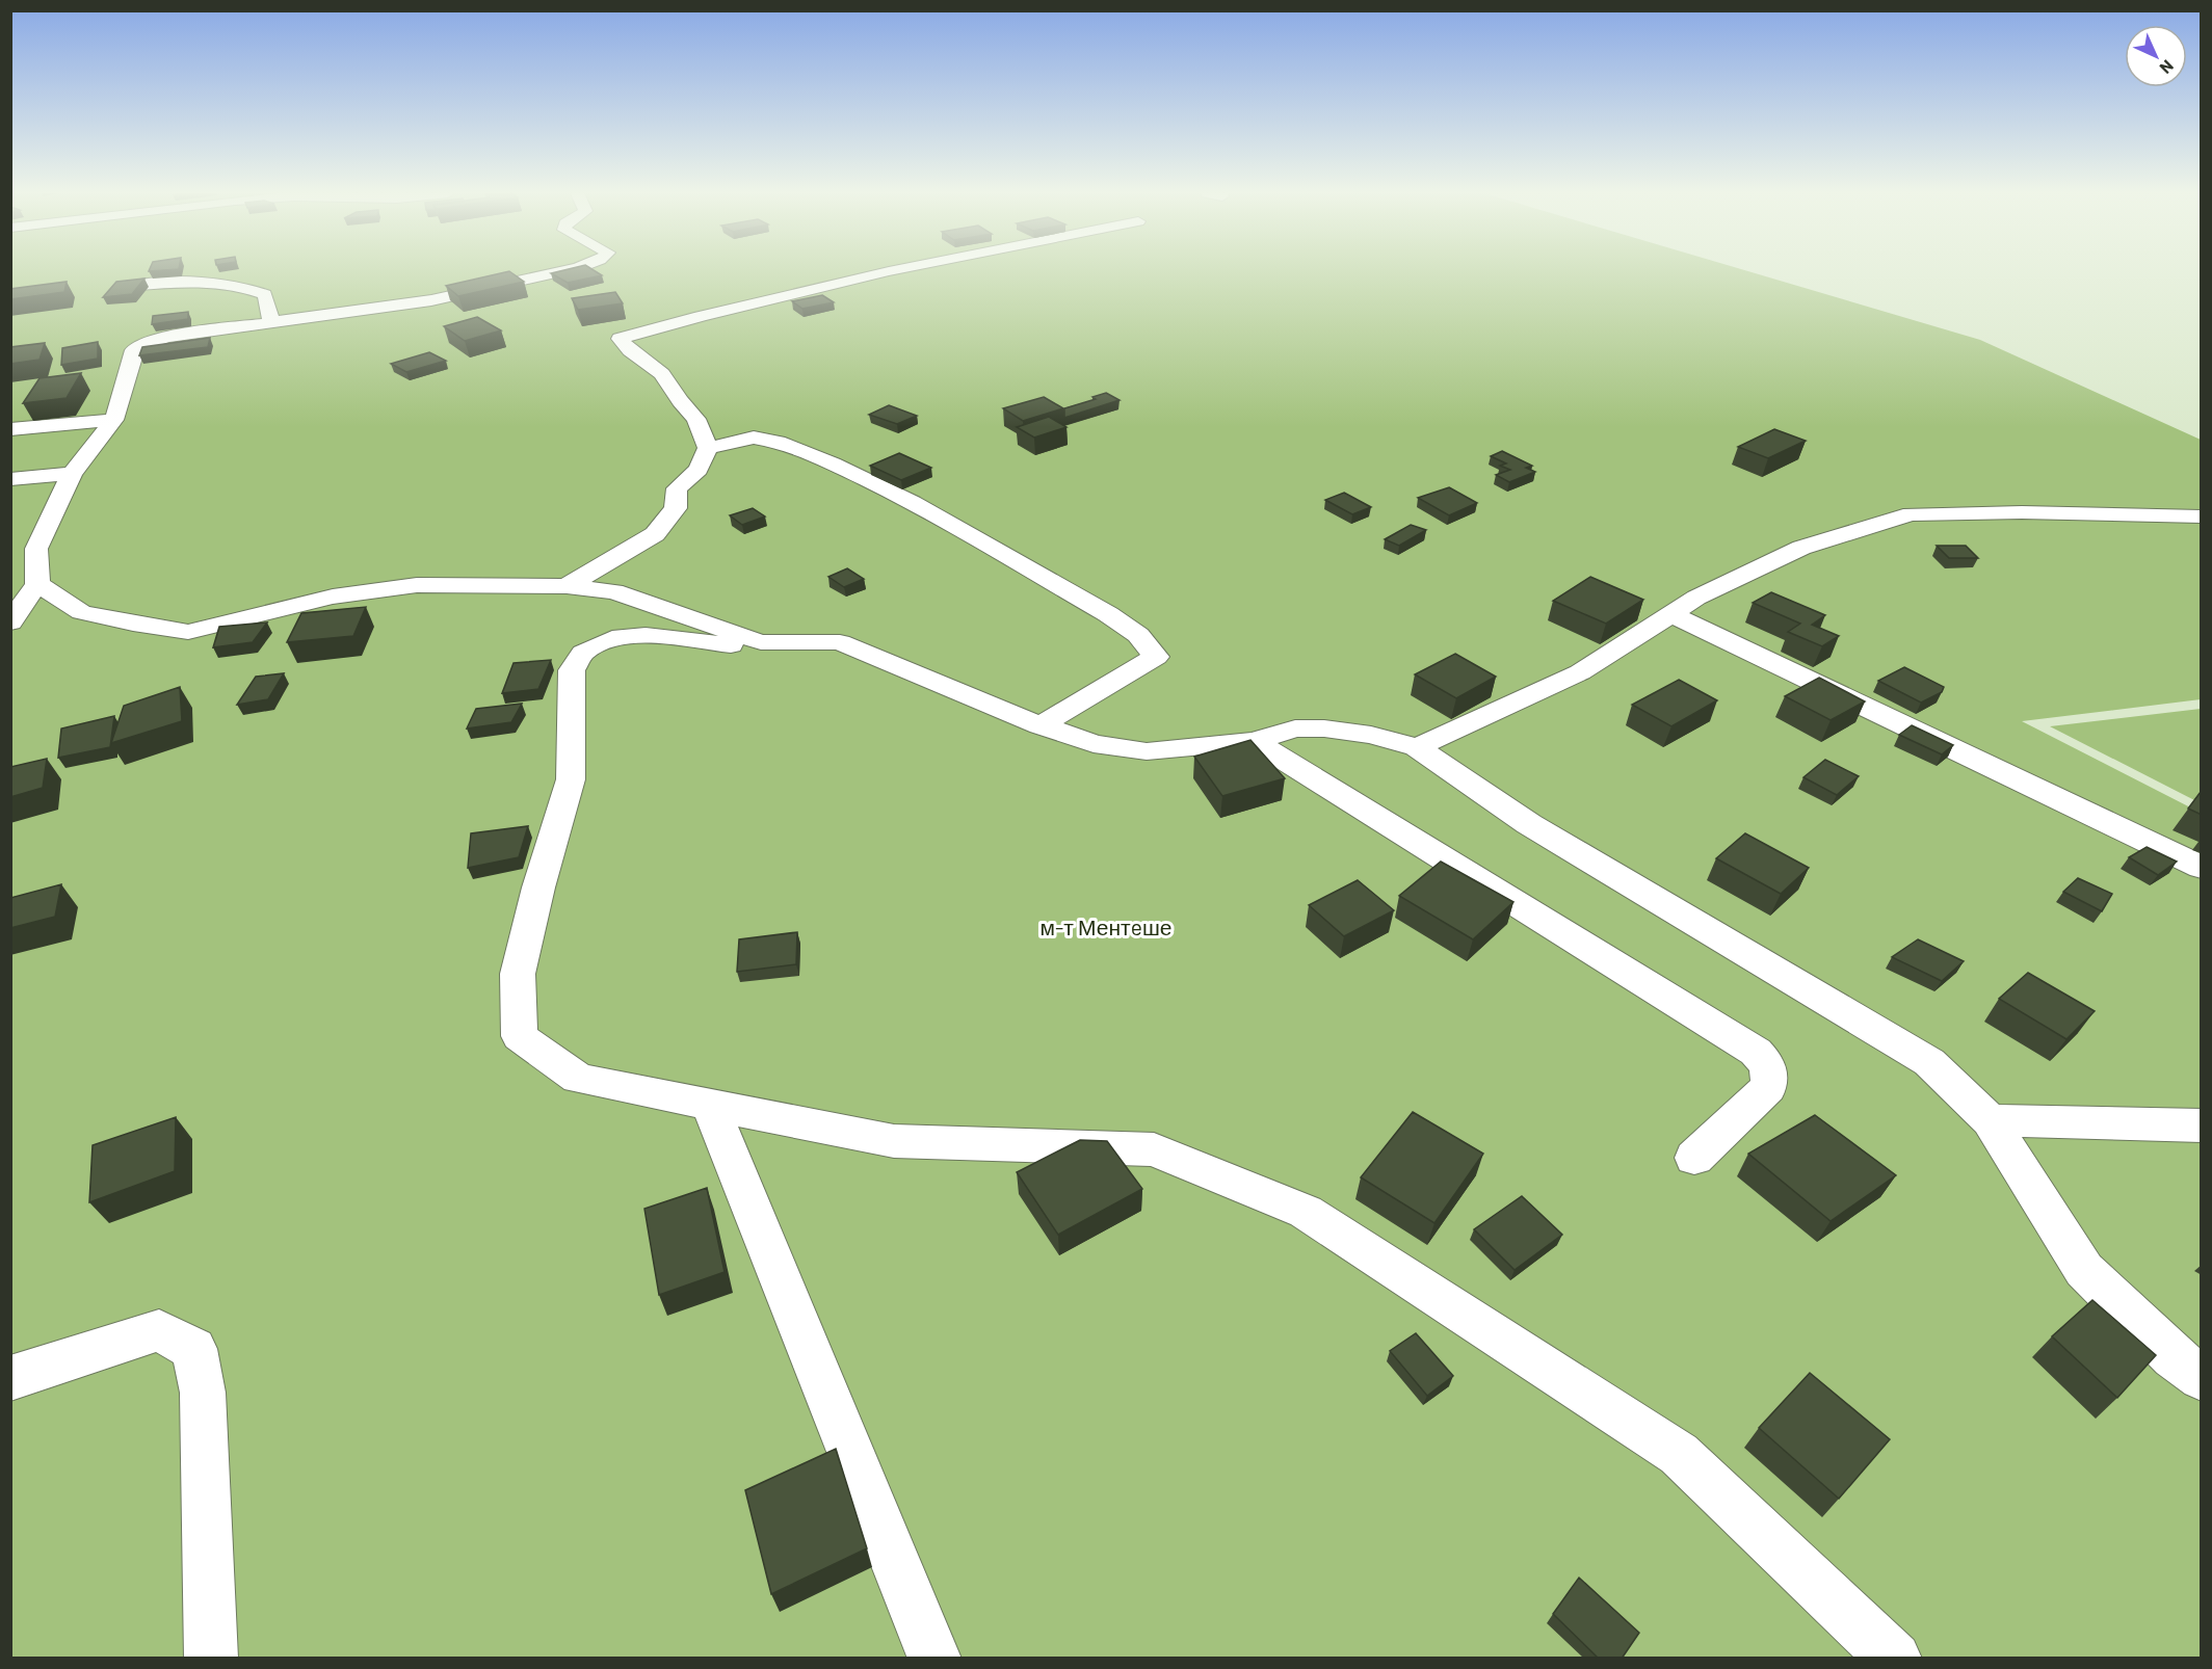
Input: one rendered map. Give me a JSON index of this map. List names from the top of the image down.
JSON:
{
  "parks": ["м-т Ментeше"],
  "north": "bottom right"
}
